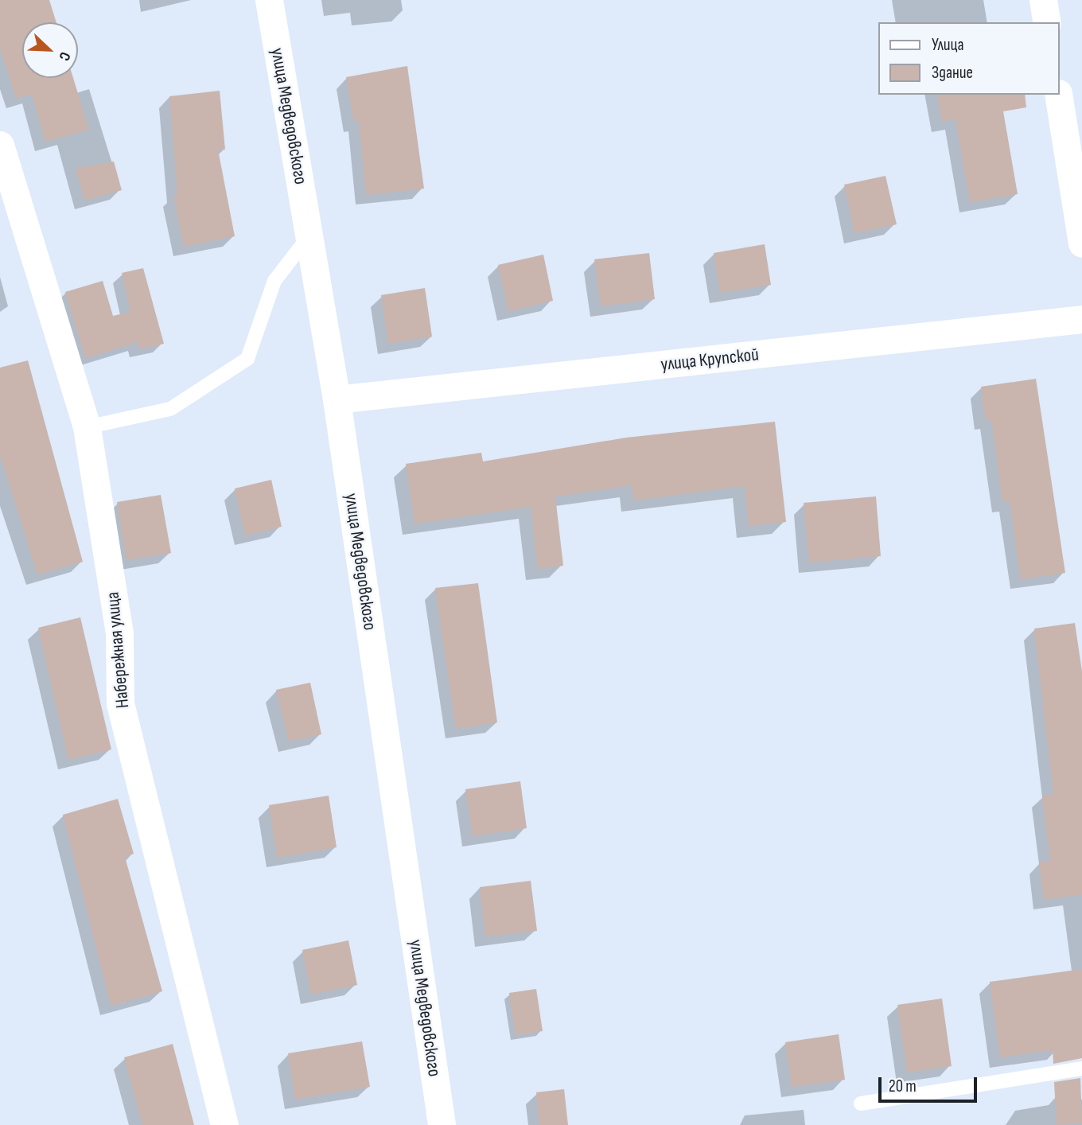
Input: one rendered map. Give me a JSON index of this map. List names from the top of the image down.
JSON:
{
  "streets": {
    "street": ["улица Медведовского", "улица Крупской", "Набережная улица"]
  },
  "crossings": [
    ["улица Медведовского", "улица Крупской"]
  ],
  "legend": ["Улица", "Здание"],
  "scale_bar": "20 m",
  "north": "bottom right"
}
